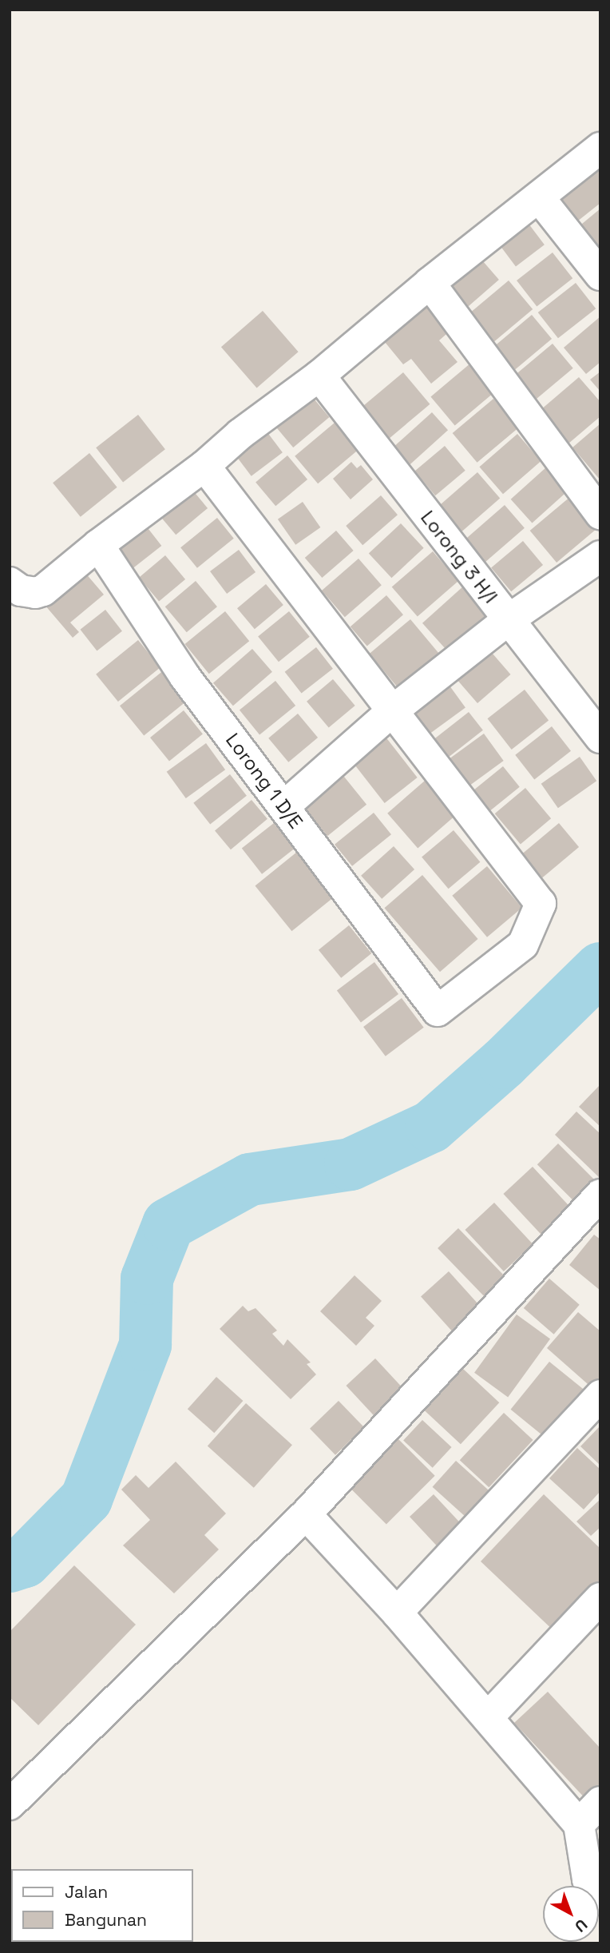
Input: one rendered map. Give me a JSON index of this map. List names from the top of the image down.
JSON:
{
  "streets": {
    "street": ["Lorong 3 H/I", "Lorong 1 D/E"]
  },
  "legend": ["Jalan", "Bangunan"],
  "north": "bottom right"
}
